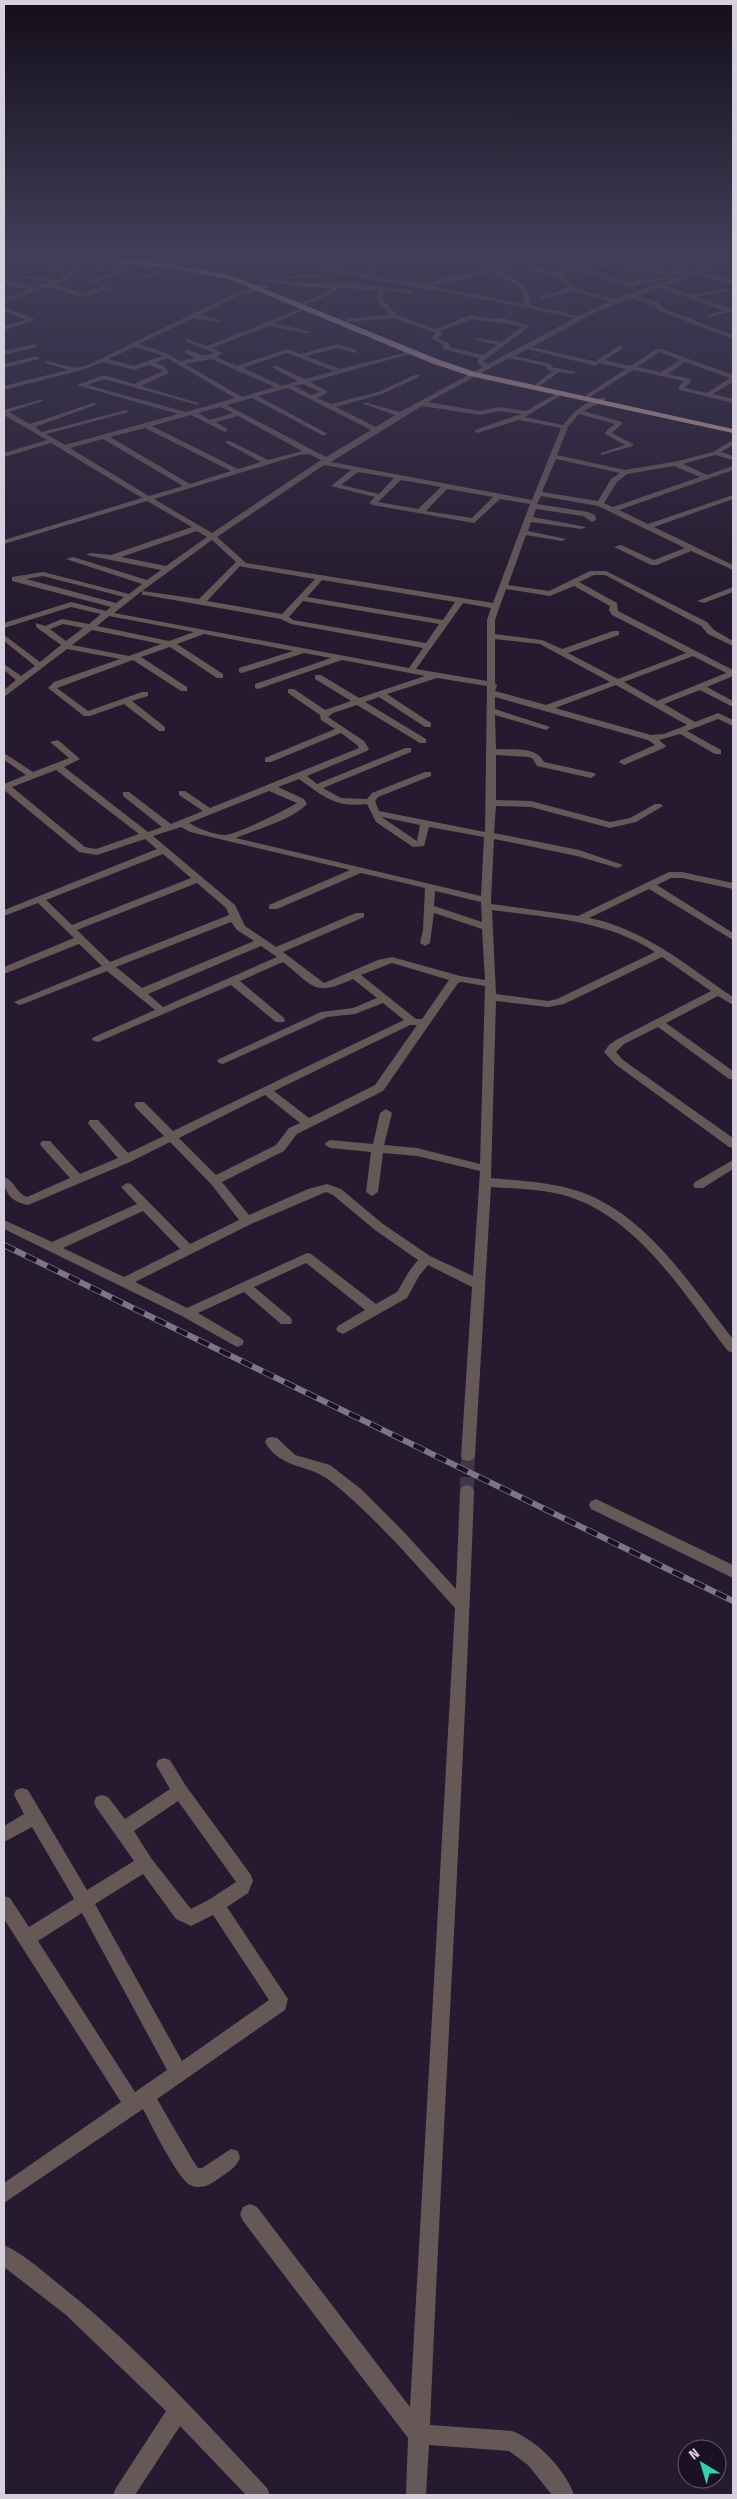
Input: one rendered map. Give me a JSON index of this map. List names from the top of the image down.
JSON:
{
  "north": "top left"
}
